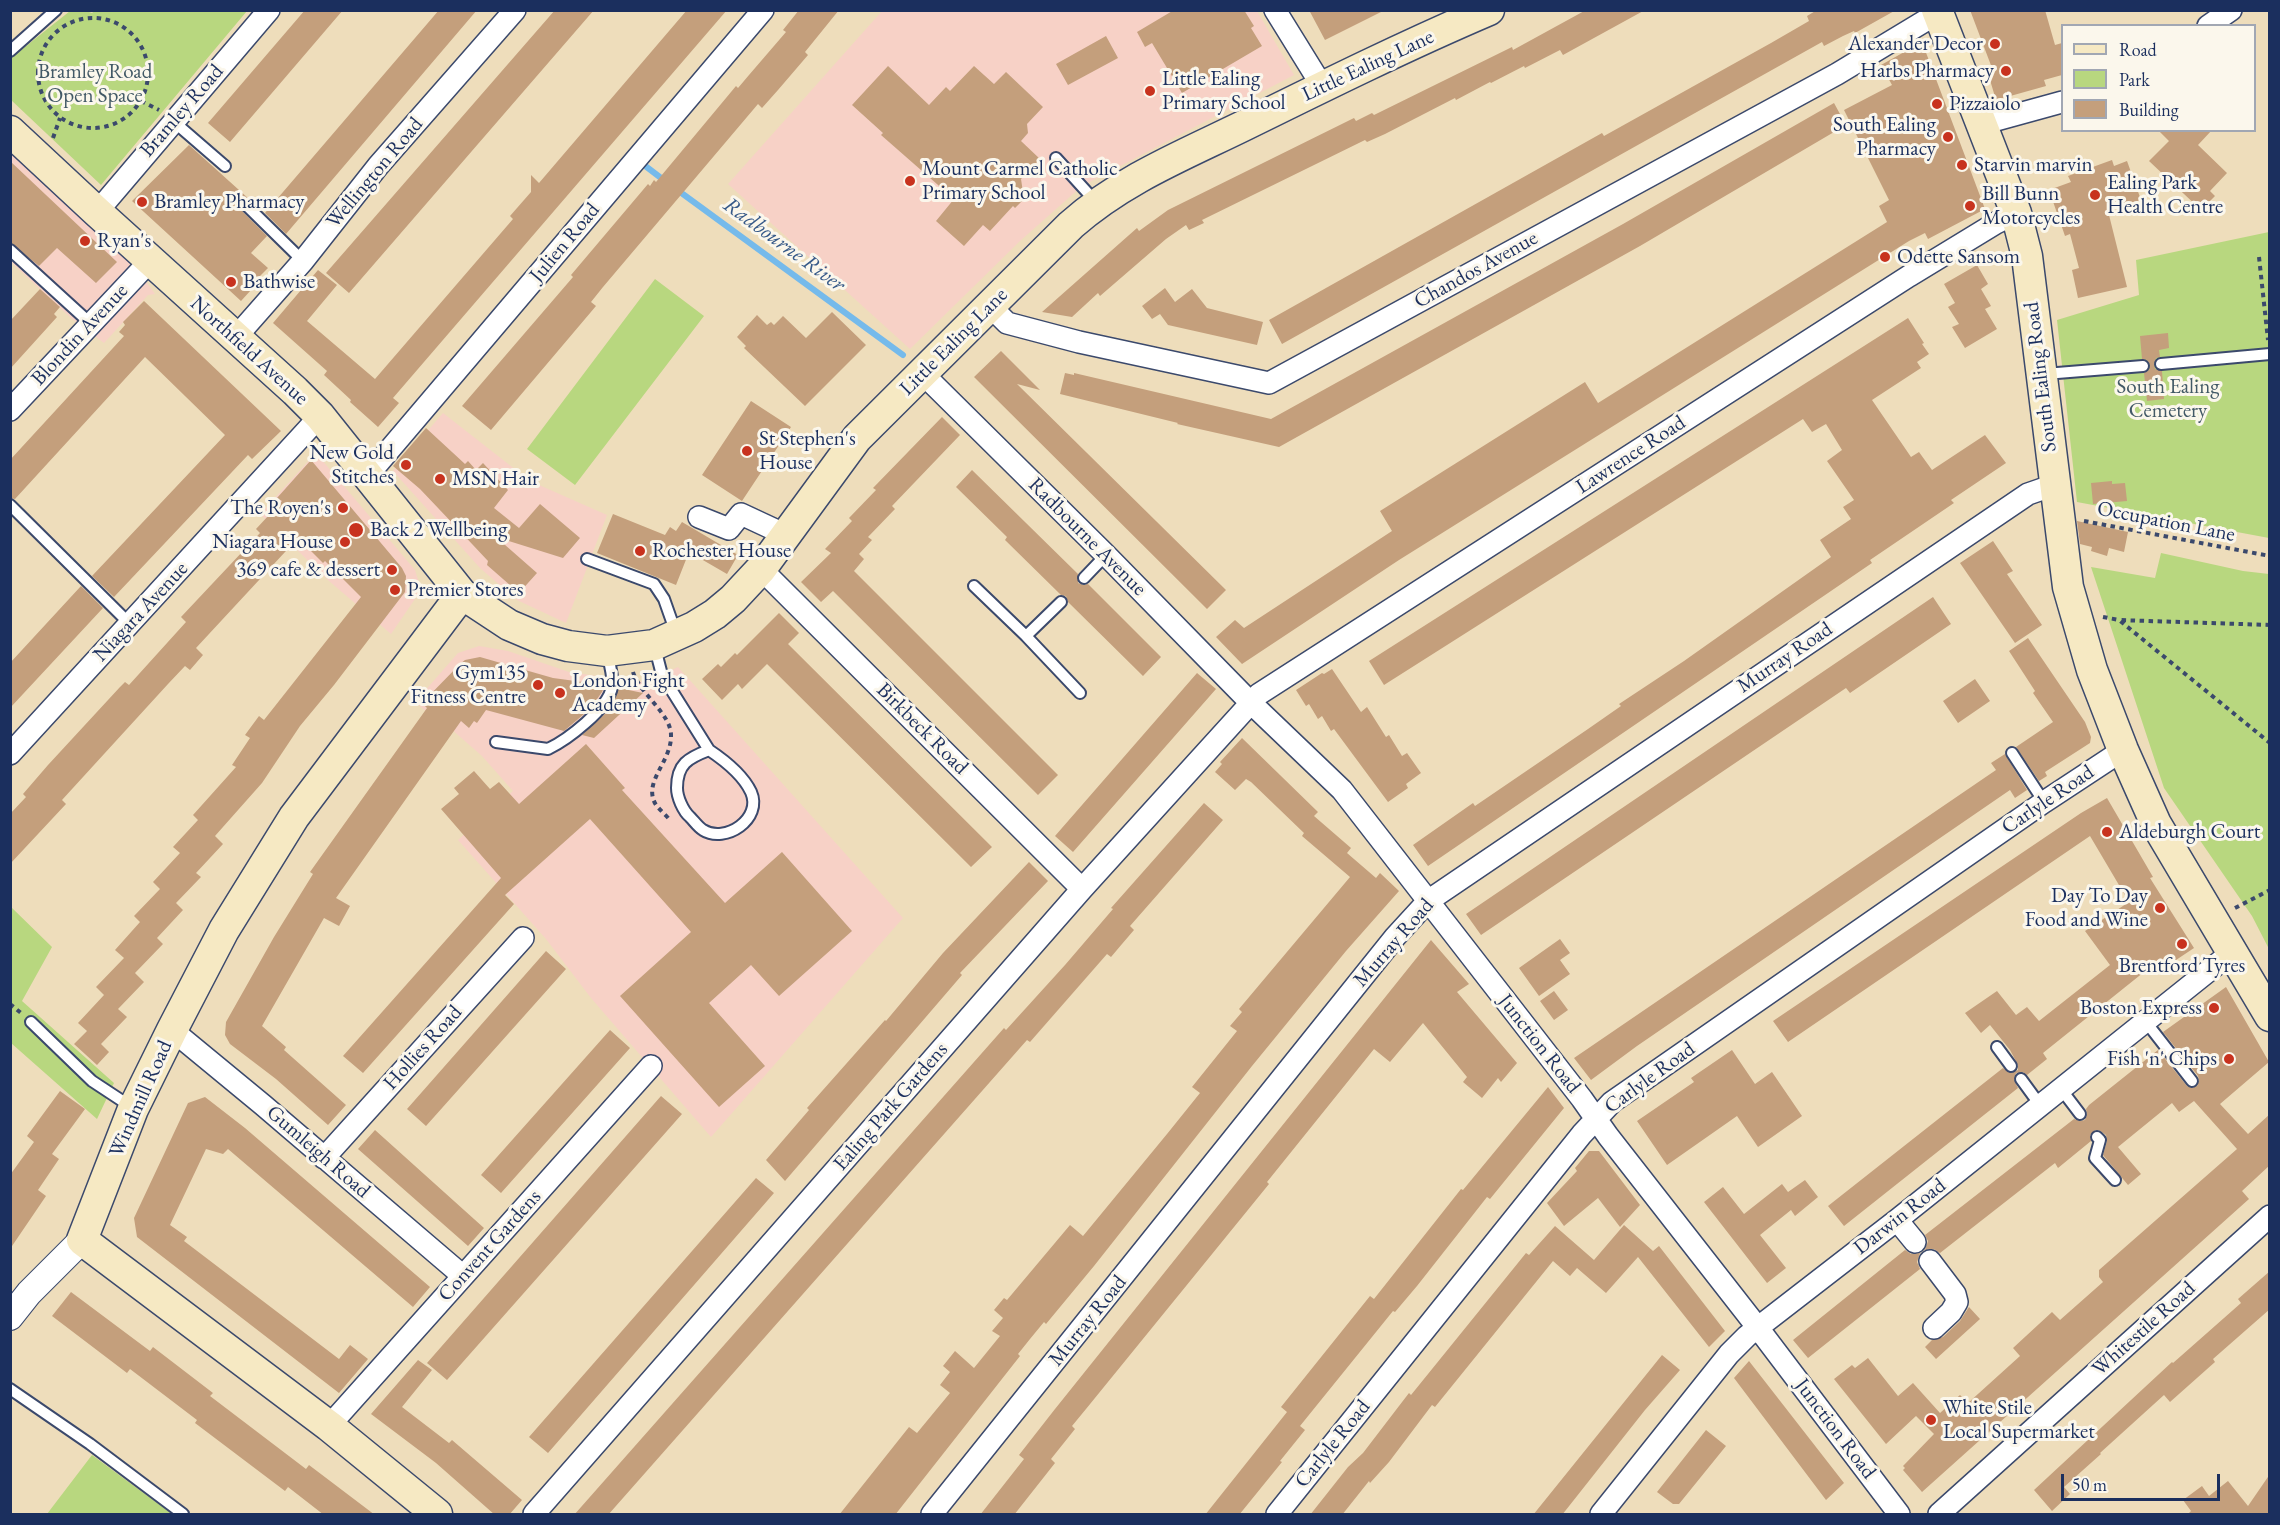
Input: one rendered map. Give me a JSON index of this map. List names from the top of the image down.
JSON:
{
  "streets": {
    "main road": [
      "Little Ealing Lane",
      "Northfield Avenue",
      "South Ealing Road",
      "Windmill Road"
    ],
    "street": [
      "Bramley Road",
      "Wellington Road",
      "Julien Road",
      "Chandos Avenue",
      "Blondin Avenue",
      "Lawrence Road",
      "Radbourne Avenue",
      "Niagara Avenue",
      "Murray Road",
      "Birkbeck Road",
      "Carlyle Road",
      "Junction Road",
      "Hollies Road",
      "Ealing Park Gardens",
      "Gumleigh Road",
      "Darwin Road",
      "Convent Gardens",
      "Whitestile Road"
    ],
    "path": ["Occupation Lane"]
  },
  "crossings": [
    ["Little Ealing Lane", "Chandos Avenue"],
    ["Little Ealing Lane", "Northfield Avenue"],
    ["Little Ealing Lane", "Radbourne Avenue"],
    ["Little Ealing Lane", "Birkbeck Road"],
    ["Little Ealing Lane", "Windmill Road"],
    ["Bramley Road", "Northfield Avenue"],
    ["Wellington Road", "Northfield Avenue"],
    ["Julien Road", "Northfield Avenue"],
    ["Chandos Avenue", "South Ealing Road"],
    ["Blondin Avenue", "Northfield Avenue"],
    ["Northfield Avenue", "Niagara Avenue"],
    ["Northfield Avenue", "Windmill Road"],
    ["South Ealing Road", "Lawrence Road"],
    ["South Ealing Road", "Occupation Lane"],
    ["South Ealing Road", "Murray Road"],
    ["South Ealing Road", "Carlyle Road"],
    ["South Ealing Road", "Darwin Road"],
    ["Lawrence Road", "Radbourne Avenue"],
    ["Lawrence Road", "Junction Road"],
    ["Lawrence Road", "Ealing Park Gardens"],
    ["Radbourne Avenue", "Junction Road"],
    ["Radbourne Avenue", "Ealing Park Gardens"],
    ["Murray Road", "Junction Road"],
    ["Birkbeck Road", "Ealing Park Gardens"],
    ["Carlyle Road", "Junction Road"],
    ["Junction Road", "Ealing Park Gardens"],
    ["Junction Road", "Darwin Road"],
    ["Hollies Road", "Gumleigh Road"],
    ["Windmill Road", "Gumleigh Road"],
    ["Gumleigh Road", "Convent Gardens"]
  ],
  "water": ["Radbourne River"],
  "parks": ["Bramley Road Open Space", "South Ealing Cemetery"],
  "places": [
    "Alexander Decor",
    "Harbs Pharmacy",
    "Little Ealing Primary School",
    "Pizzaiolo",
    "South Ealing Pharmacy",
    "Starvin marvin",
    "Mount Carmel Catholic Primary School",
    "Ealing Park Health Centre",
    "Bramley Pharmacy",
    "Bill Bunn Motorcycles",
    "Ryan's",
    "Odette Sansom",
    "Bathwise",
    "St Stephen's House",
    "New Gold Stitches",
    "MSN Hair",
    "The Royen's",
    "Back 2 Wellbeing",
    "Niagara House",
    "Rochester House",
    "369 cafe & dessert",
    "Premier Stores",
    "Gym135 Fitness Centre",
    "London Fight Academy",
    "Aldeburgh Court",
    "Day To Day Food and Wine",
    "Brentford Tyres",
    "Boston Express",
    "Fish 'n' Chips",
    "White Stile Local Supermarket"
  ],
  "legend": ["Road", "Park", "Building"],
  "scale_bar": "50 m"
}
